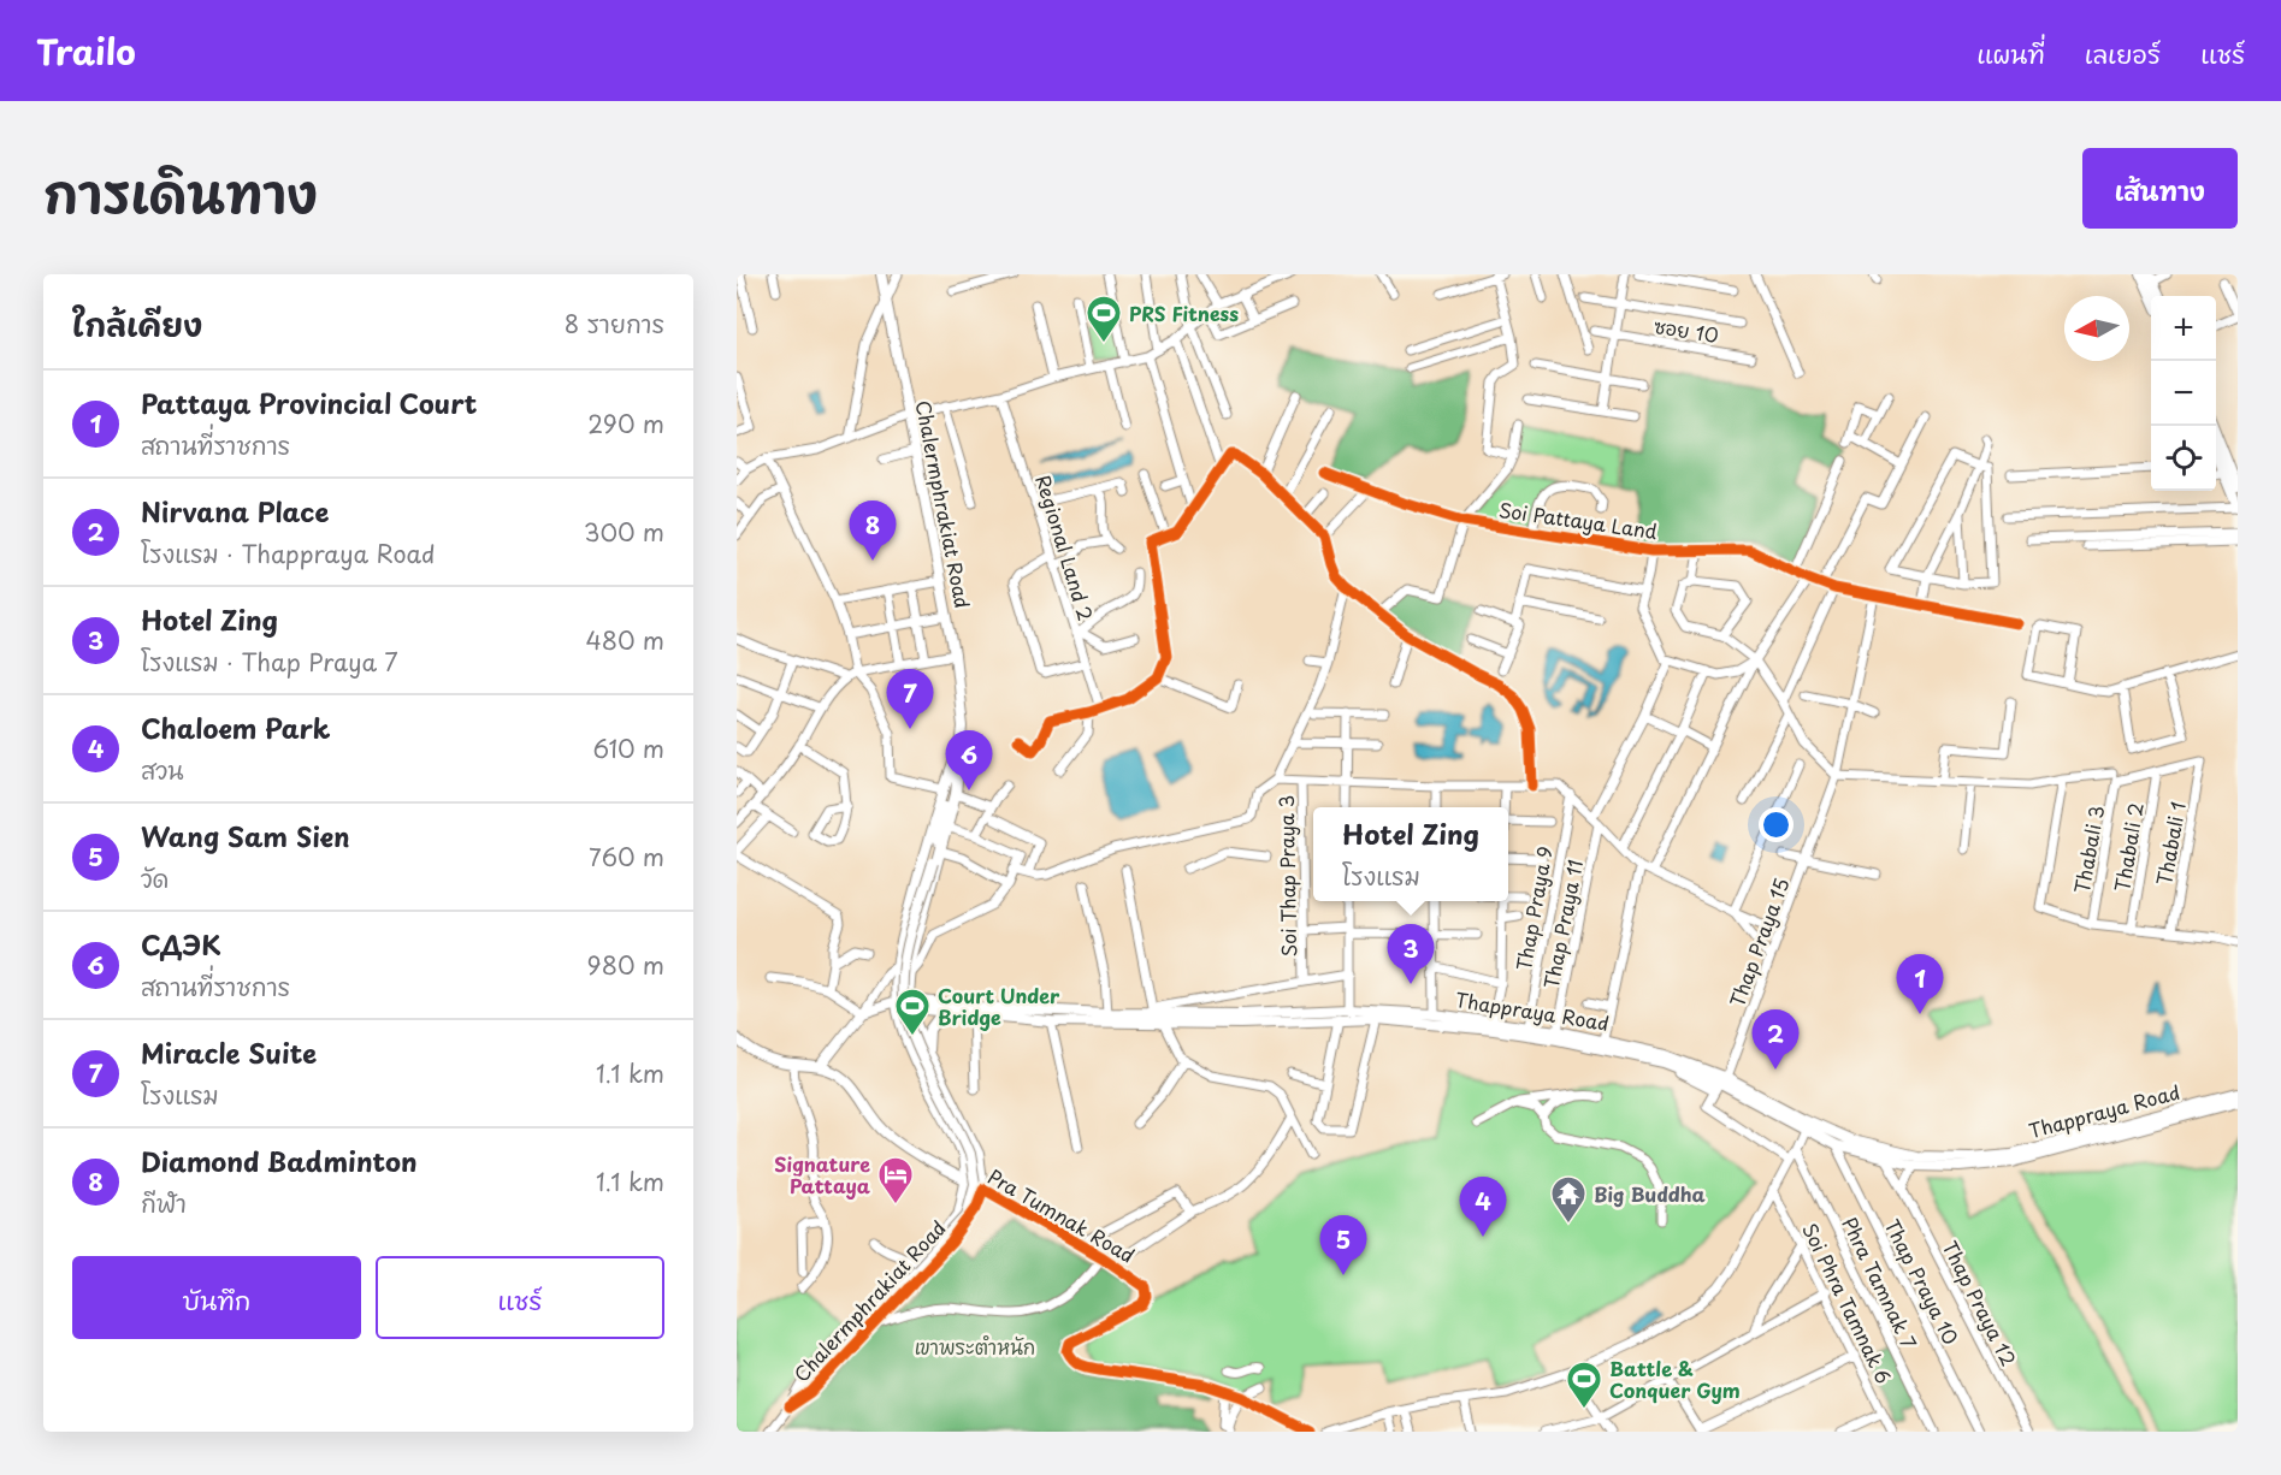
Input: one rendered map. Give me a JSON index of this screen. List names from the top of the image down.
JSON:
{
  "streets": {
    "main road": ["Chalermphrakiat Road", "Thappraya Road", "Pra Tumnak Road"],
    "street": [
      "ซอย 10",
      "Soi Pattaya Land",
      "Regional Land 2",
      "Thabali 1",
      "Thabali 2",
      "Thabali 3",
      "Soi Thap Praya 3",
      "Thap Praya 9",
      "Thap Praya 11",
      "Thap Praya 15",
      "Thap Praya 10",
      "Phra Tamnak 7",
      "Soi Phra Tamnak 6",
      "Thap Praya 12"
    ]
  },
  "crossings": [
    ["Chalermphrakiat Road", "Thappraya Road"],
    ["Chalermphrakiat Road", "Pra Tumnak Road"],
    ["Soi Pattaya Land", "Thap Praya 11"],
    ["Soi Pattaya Land", "Thap Praya 15"],
    ["Thabali 1", "Thabali 2"],
    ["Soi Thap Praya 3", "Thappraya Road"],
    ["Thap Praya 9", "Thappraya Road"],
    ["Thap Praya 11", "Thappraya Road"],
    ["Thap Praya 15", "Thappraya Road"],
    ["Thappraya Road", "Thap Praya 10"],
    ["Thappraya Road", "Thap Praya 12"]
  ],
  "parks": ["เขาพระตำหนัก"],
  "places": {
    "sports": ["PRS Fitness", "Court Under Bridge", "Battle & Conquer Gym"],
    "hotel": ["Signature Pattaya"],
    "temple": ["Big Buddha"]
  },
  "north": "left",
  "page": {
    "header": "Trailo",
    "nav": ["แผนที่", "เลเยอร์", "แชร์"],
    "title": "การเดินทาง",
    "buttons": [
      "เส้นทาง",
      ["บันทึก", "แชร์"]
    ],
    "heading": ["ใกล้เคียง", "8 รายการ"],
    "map_buttons": ["+", "−"],
    "list": [
      {
        "mark": "1",
        "name": "Pattaya Provincial Court",
        "note": "สถานที่ราชการ",
        "value": "290 m"
      },
      {
        "mark": "2",
        "name": "Nirvana Place",
        "note": "โรงแรม · Thappraya Road",
        "value": "300 m"
      },
      {
        "mark": "3",
        "name": "Hotel Zing",
        "note": "โรงแรม · Thap Praya 7",
        "value": "480 m"
      },
      {
        "mark": "4",
        "name": "Chaloem Park",
        "note": "สวน",
        "value": "610 m"
      },
      {
        "mark": "5",
        "name": "Wang Sam Sien",
        "note": "วัด",
        "value": "760 m"
      },
      {
        "mark": "6",
        "name": "СДЭК",
        "note": "สถานที่ราชการ",
        "value": "980 m"
      },
      {
        "mark": "7",
        "name": "Miracle Suite",
        "note": "โรงแรม",
        "value": "1.1 km"
      },
      {
        "mark": "8",
        "name": "Diamond Badminton",
        "note": "กีฬา",
        "value": "1.1 km"
      }
    ],
    "pins": [
      "8",
      "7",
      "6",
      "3",
      "1",
      "2",
      "4",
      "5"
    ],
    "popup": ["Hotel Zing", "โรงแรม"]
  }
}
